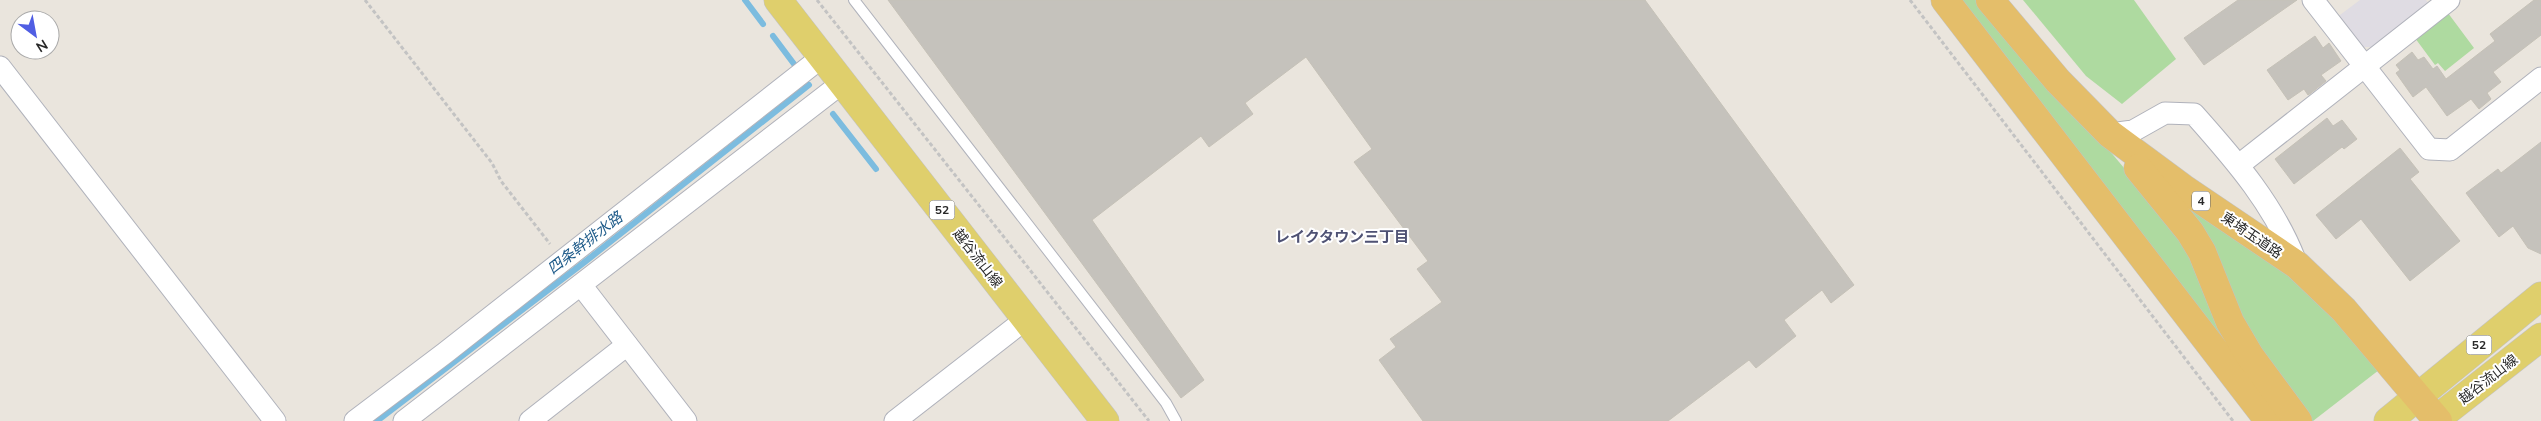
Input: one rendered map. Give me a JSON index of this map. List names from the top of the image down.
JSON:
{
  "streets": {
    "highway": ["4", "東埼玉道路"],
    "main road": ["52", "越谷流山線"]
  },
  "crossings": [
    ["4", "東埼玉道路"],
    ["東埼玉道路", "越谷流山線"]
  ],
  "districts": ["レイクタウン三丁目"],
  "water": ["四条幹排水路"],
  "north": "bottom right"
}
